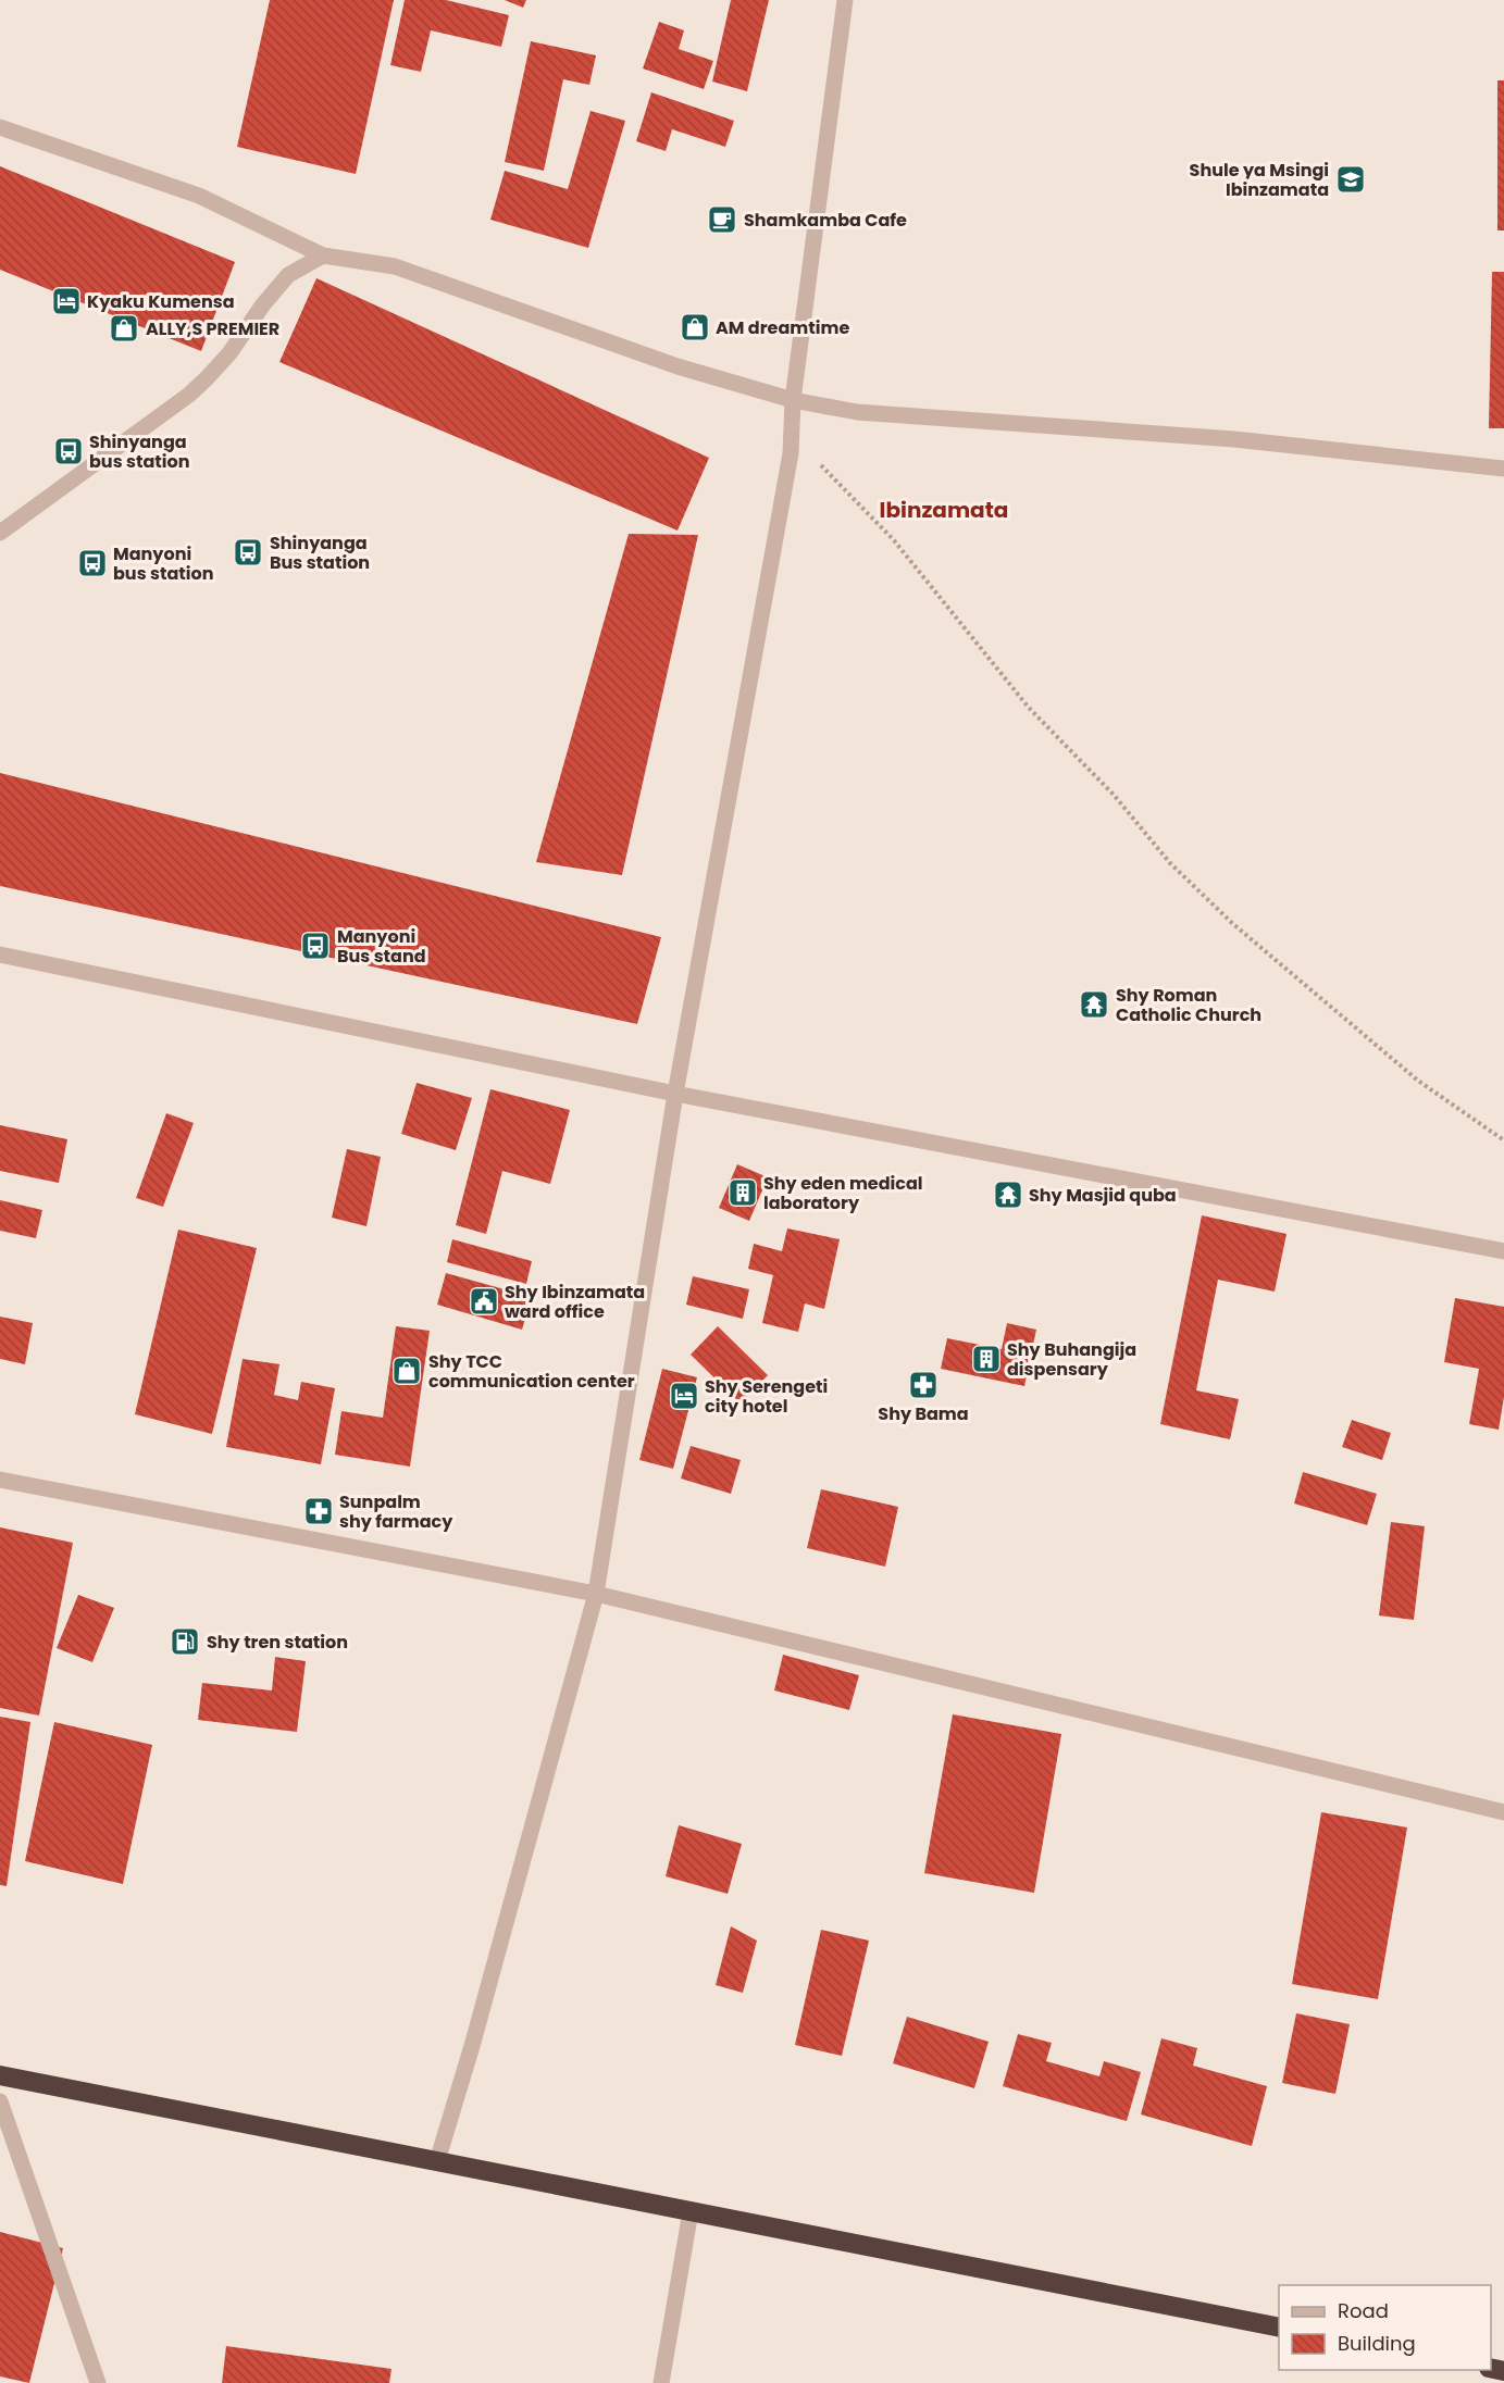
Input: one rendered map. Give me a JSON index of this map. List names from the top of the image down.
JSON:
{
  "districts": ["Ibinzamata"],
  "places": {
    "school or university": ["Shule ya Msingi Ibinzamata"],
    "cafe": ["Shamkamba Cafe"],
    "hotel": ["Kyaku Kumensa", "Shy Serengeti city hotel"],
    "shop": ["AM dreamtime", "ALLY,S PREMIER", "Shy TCC communication center"],
    "bus stop": [
      "Shinyanga bus station",
      "Shinyanga Bus station",
      "Manyoni bus station",
      "Manyoni Bus stand"
    ],
    "temple": ["Shy Roman Catholic Church", "Shy Masjid quba"],
    "building": ["Shy eden medical laboratory", "Shy Buhangija dispensary"],
    "public building": ["Shy Ibinzamata ward office"],
    "pharmacy": ["Shy Bama", "Sunpalm shy farmacy"],
    "fuel station": ["Shy tren station"]
  },
  "legend": ["Road", "Building"]
}
